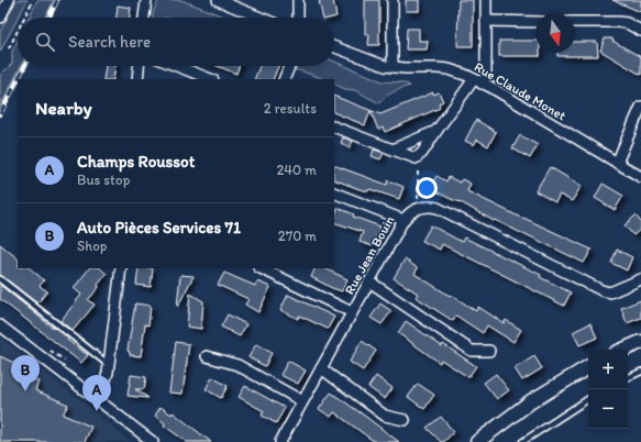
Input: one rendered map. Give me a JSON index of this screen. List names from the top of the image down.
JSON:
{
  "streets": {
    "street": ["Rue Claude Monet", "Rue Jean Bouin"]
  },
  "north": "bottom",
  "page": {
    "search": "Search here",
    "heading": ["Nearby", "2 results"],
    "list": [
      {
        "mark": "A",
        "name": "Champs Roussot",
        "note": "Bus stop",
        "value": "240 m"
      },
      {
        "mark": "B",
        "name": "Auto Pièces Services 71",
        "note": "Shop",
        "value": "270 m"
      }
    ],
    "map_buttons": ["+", "−"],
    "pins": ["B", "A"]
  }
}
